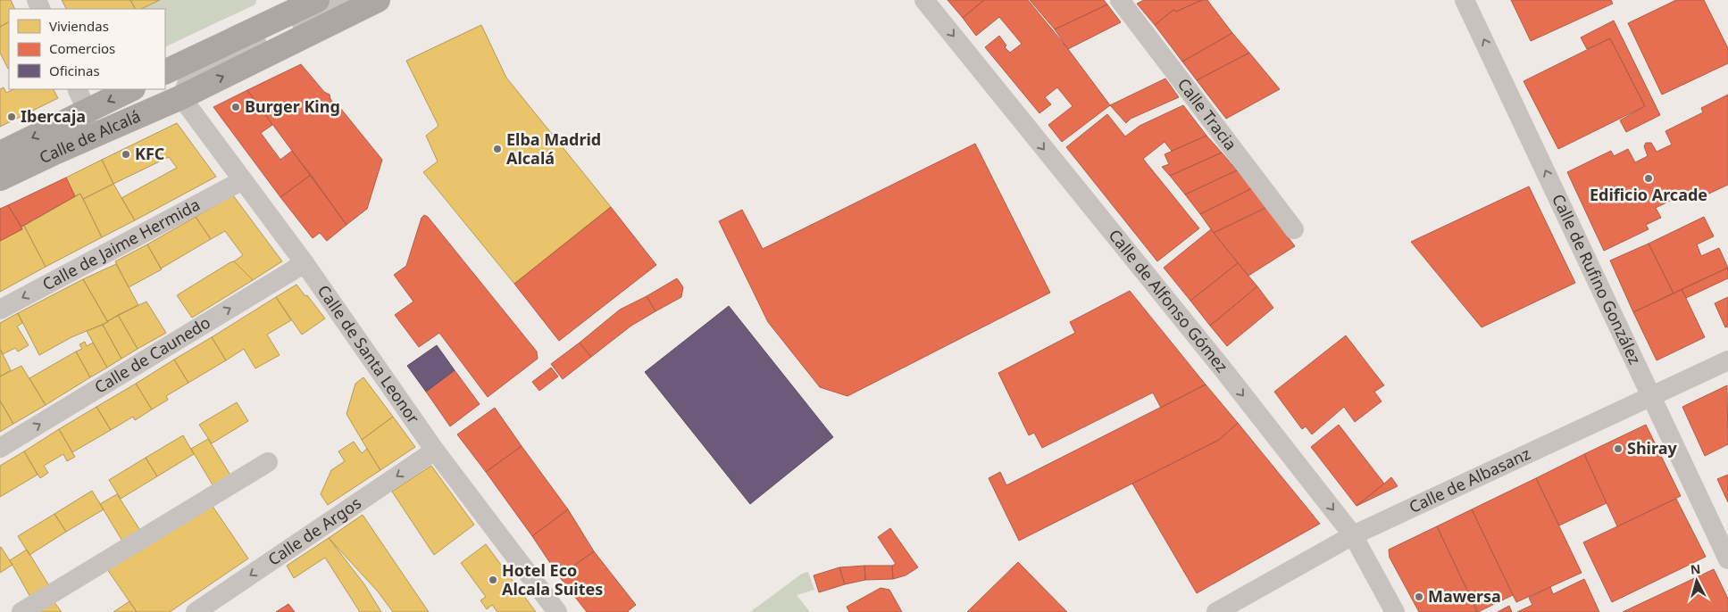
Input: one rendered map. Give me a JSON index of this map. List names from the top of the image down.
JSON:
{
  "streets": {
    "main road": ["Calle de Alcalá"],
    "street": [
      "Calle Tracia",
      "Calle de Jaime Hermida",
      "Calle de Rufino González",
      "Calle de Alfonso Gómez",
      "Calle de Santa Leonor",
      "Calle de Caunedo",
      "Calle de Albasanz",
      "Calle de Argos"
    ]
  },
  "crossings": [
    ["Calle de Alcalá", "Calle de Santa Leonor"],
    ["Calle de Jaime Hermida", "Calle de Santa Leonor"],
    ["Calle de Rufino González", "Calle de Albasanz"],
    ["Calle de Alfonso Gómez", "Calle de Albasanz"],
    ["Calle de Santa Leonor", "Calle de Caunedo"],
    ["Calle de Santa Leonor", "Calle de Argos"]
  ],
  "one_way": ["Calle de Jaime Hermida", "Calle de Rufino González", "Calle de Alfonso Gómez"],
  "places": [
    "Burger King",
    "Ibercaja",
    "Elba Madrid Alcalá",
    "KFC",
    "Edificio Arcade",
    "Shiray",
    "Hotel Eco Alcala Suites",
    "Mawersa"
  ],
  "legend": ["Viviendas", "Comercios", "Oficinas"],
  "north": "top"
}
